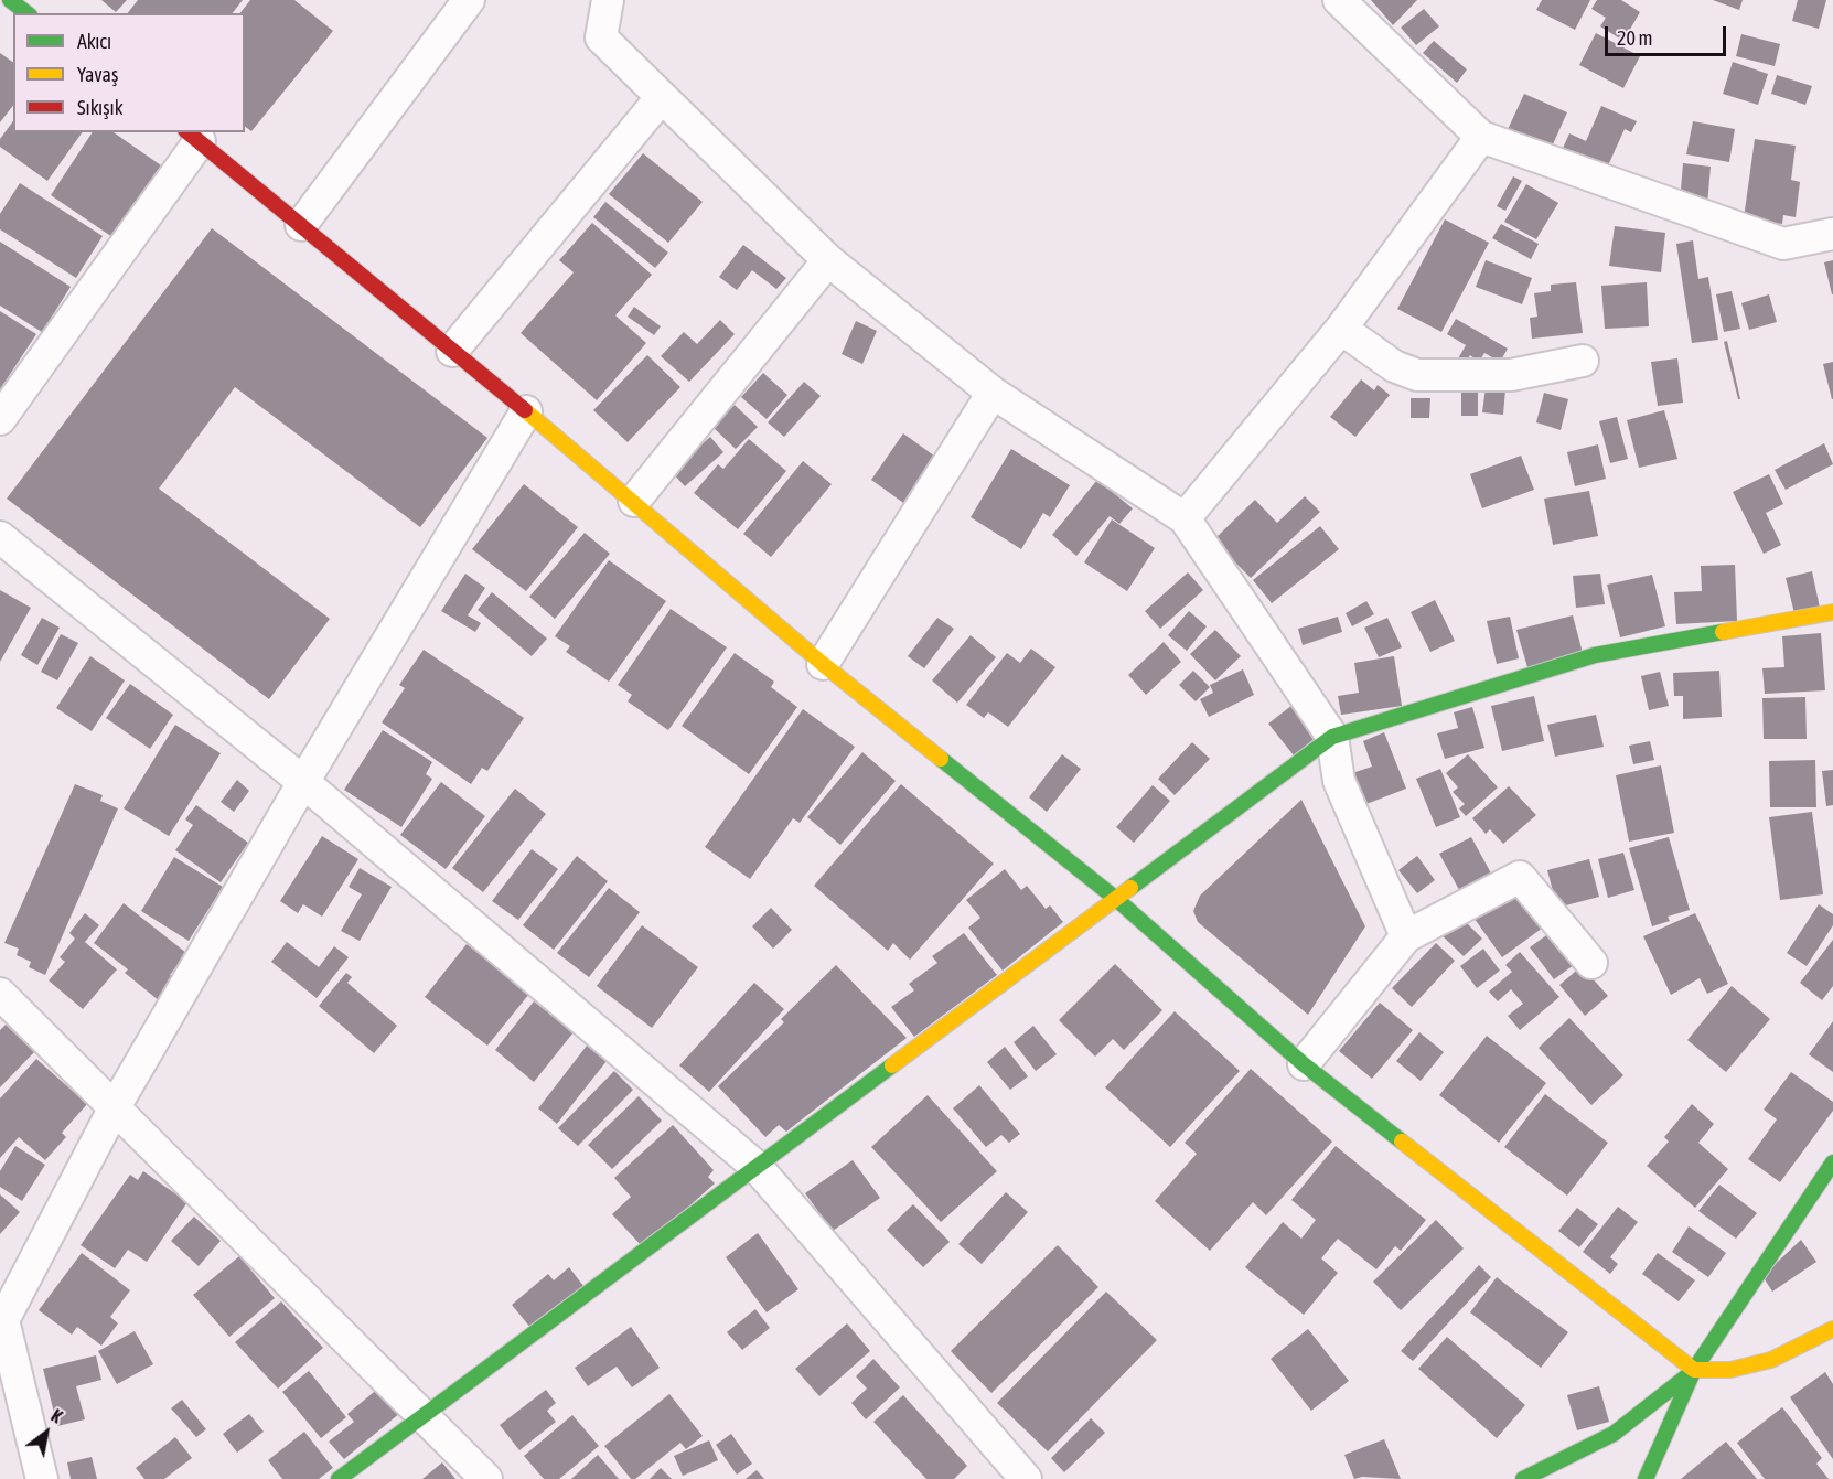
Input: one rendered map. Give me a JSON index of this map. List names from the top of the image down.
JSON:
{
  "legend": ["Akıcı", "Yavaş", "Sıkışık"],
  "scale_bar": "20 m",
  "north": "top right"
}
